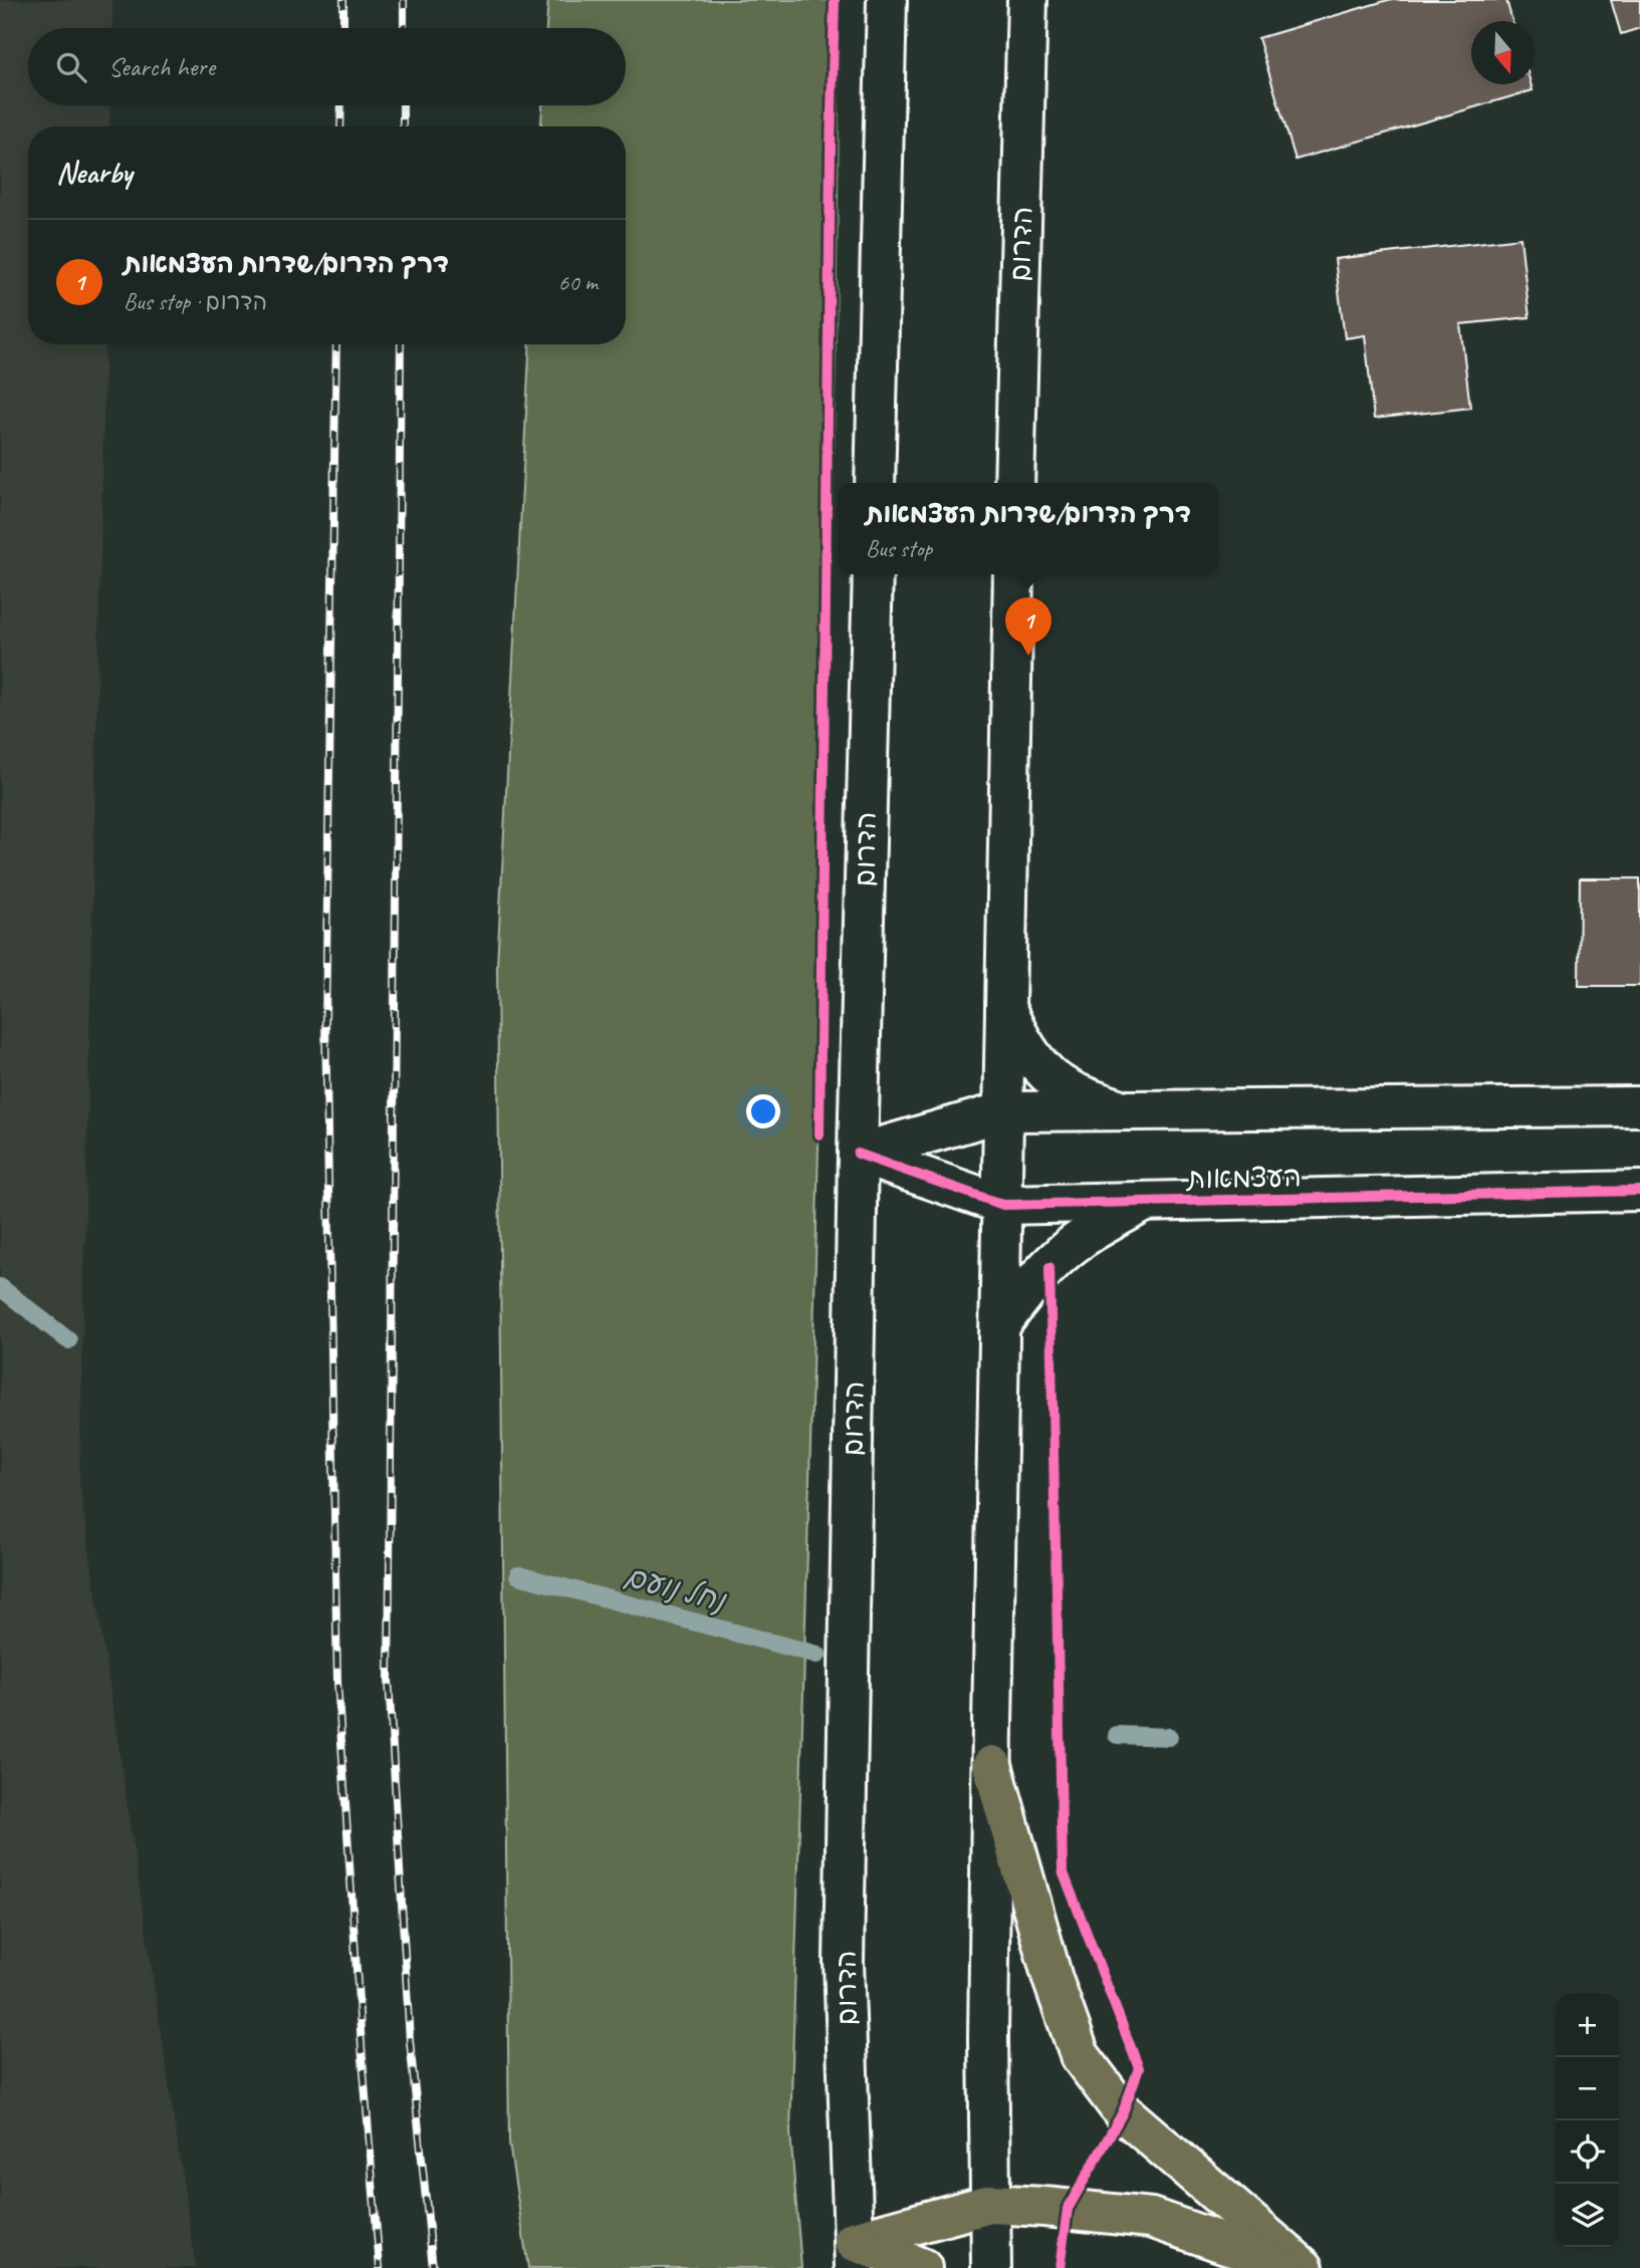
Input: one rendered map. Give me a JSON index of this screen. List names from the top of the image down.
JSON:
{
  "streets": {
    "main road": ["הדרום", "העצמאות"]
  },
  "crossings": [
    ["הדרום", "העצמאות"]
  ],
  "water": ["נחל נועם"],
  "north": "bottom",
  "page": {
    "search": "Search here",
    "heading": "Nearby",
    "list": [
      {
        "mark": "1",
        "name": "דרך הדרום/שדרות העצמאות",
        "note": "Bus stop · הדרום",
        "value": "60 m"
      }
    ],
    "popup": ["דרך הדרום/שדרות העצמאות", "Bus stop"],
    "pins": "1",
    "map_buttons": ["+", "−"]
  }
}
